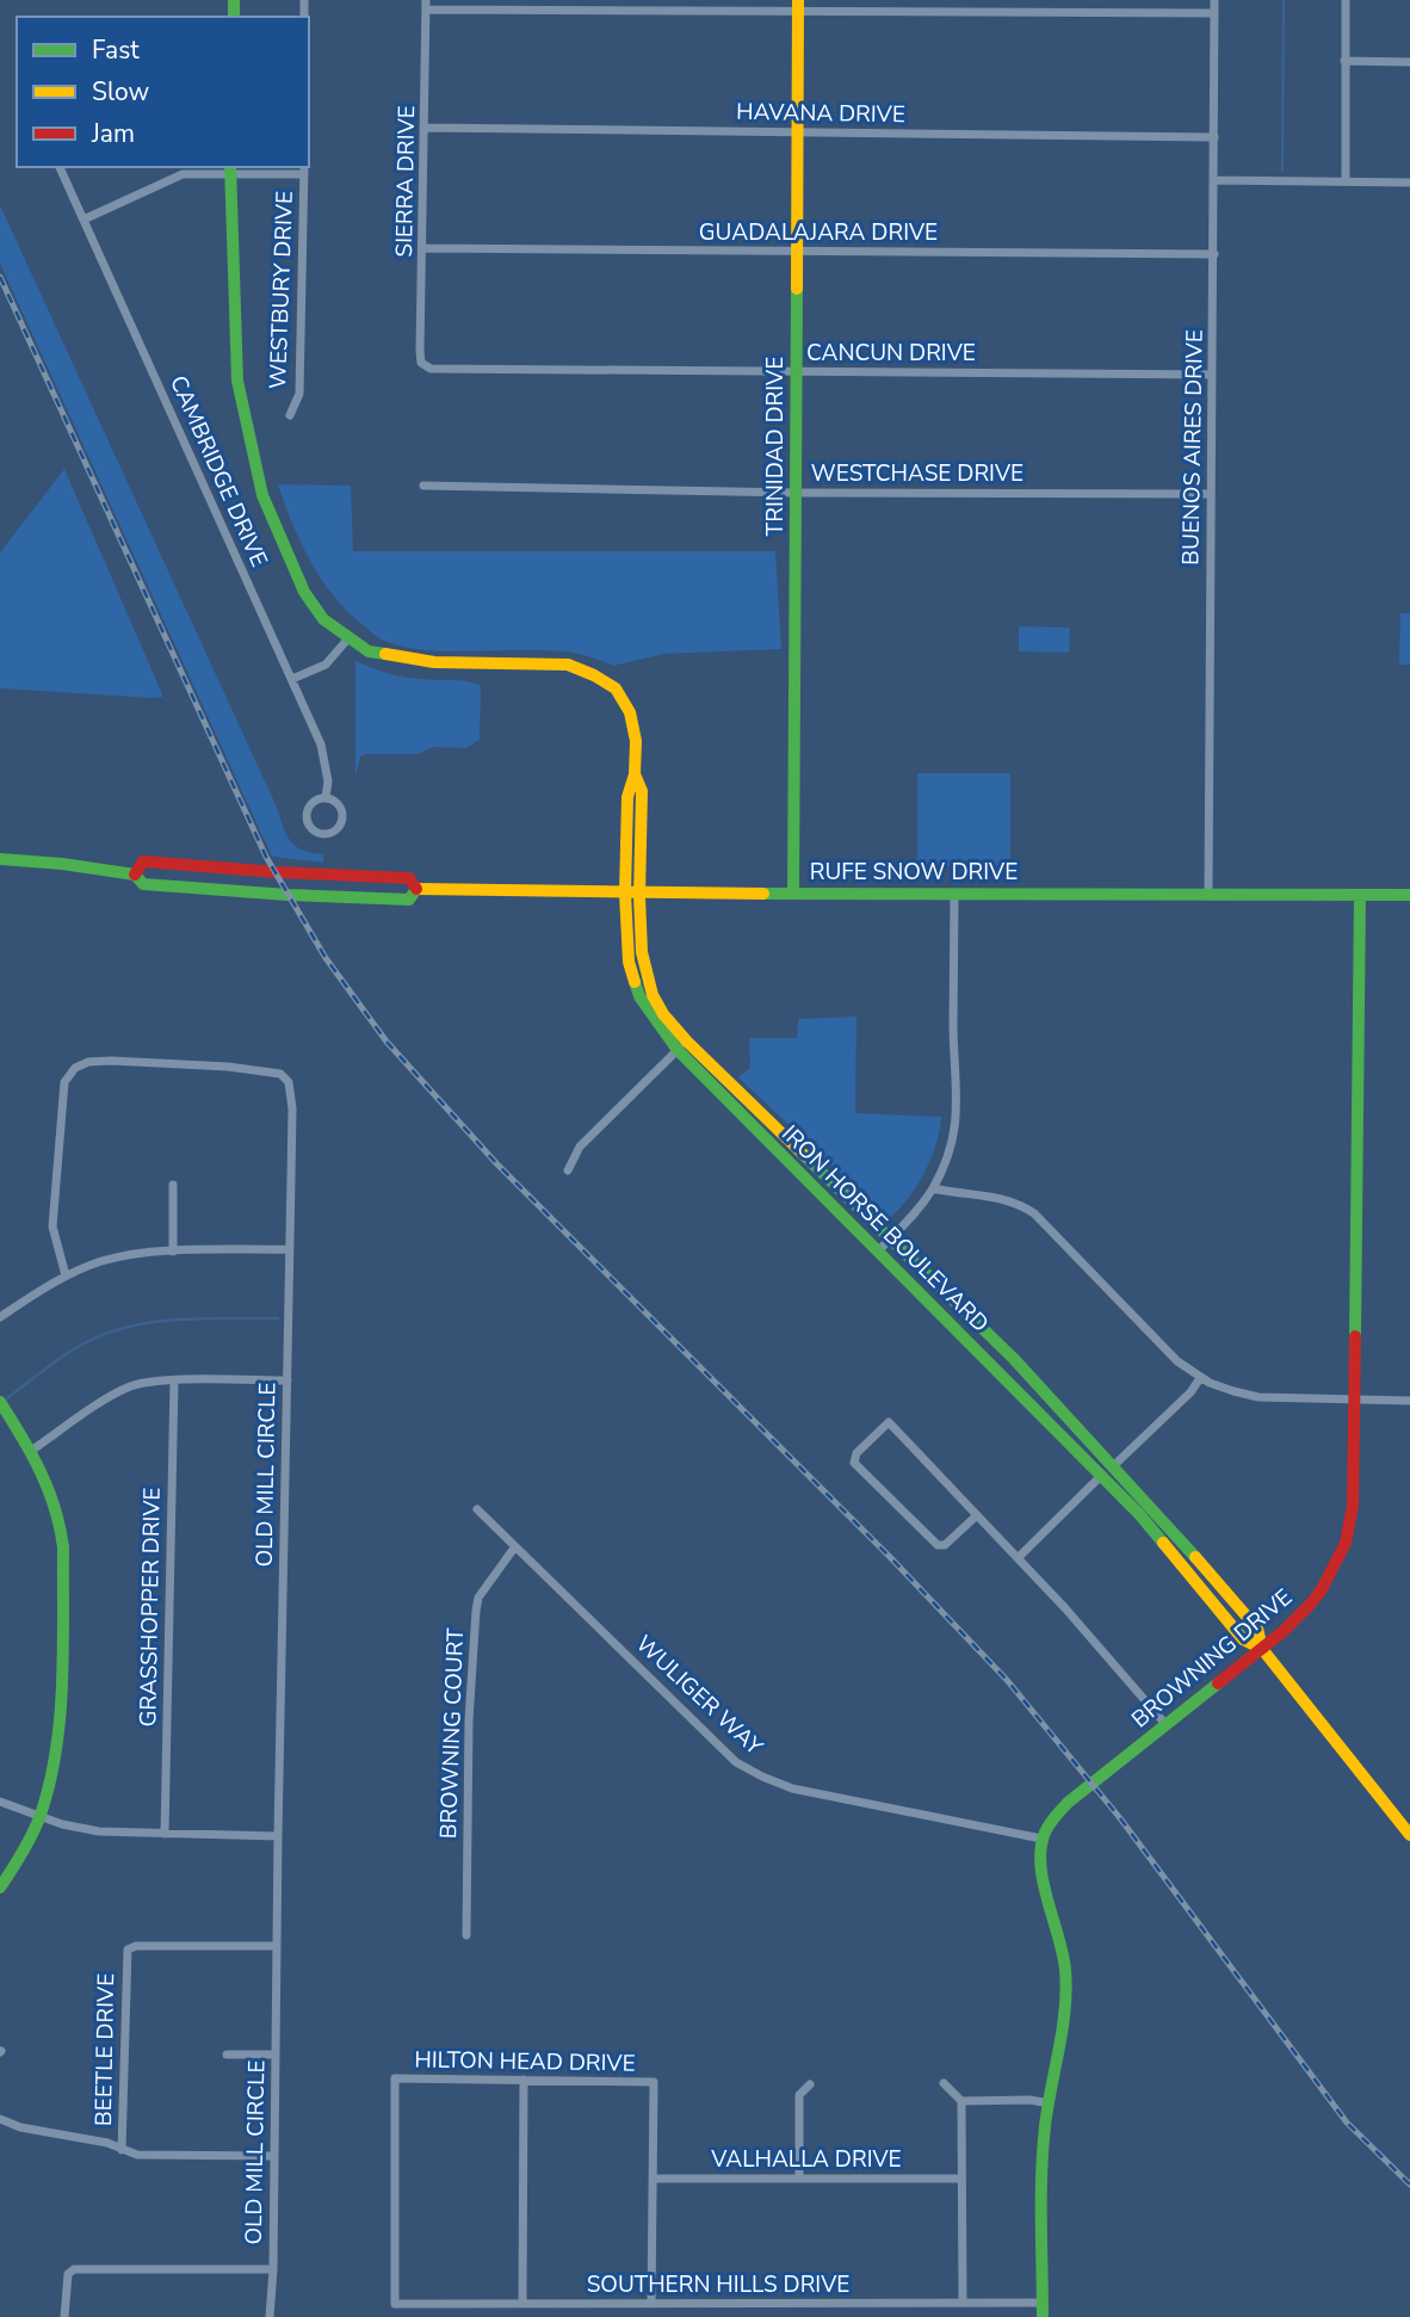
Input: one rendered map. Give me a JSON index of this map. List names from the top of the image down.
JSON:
{
  "streets": {
    "street": [
      "HAVANA DRIVE",
      "SIERRA DRIVE",
      "GUADALAJARA DRIVE",
      "WESTBURY DRIVE",
      "CANCUN DRIVE",
      "TRINIDAD DRIVE",
      "BUENOS AIRES DRIVE",
      "CAMBRIDGE DRIVE",
      "WESTCHASE DRIVE",
      "RUFE SNOW DRIVE",
      "IRON HORSE BOULEVARD",
      "OLD MILL CIRCLE",
      "GRASSHOPPER DRIVE",
      "BROWNING DRIVE",
      "WULIGER WAY",
      "BROWNING COURT",
      "BEETLE DRIVE",
      "HILTON HEAD DRIVE",
      "VALHALLA DRIVE",
      "SOUTHERN HILLS DRIVE"
    ]
  },
  "crossings": [
    ["HAVANA DRIVE", "SIERRA DRIVE"],
    ["HAVANA DRIVE", "TRINIDAD DRIVE"],
    ["HAVANA DRIVE", "BUENOS AIRES DRIVE"],
    ["SIERRA DRIVE", "GUADALAJARA DRIVE"],
    ["SIERRA DRIVE", "CANCUN DRIVE"],
    ["GUADALAJARA DRIVE", "TRINIDAD DRIVE"],
    ["GUADALAJARA DRIVE", "BUENOS AIRES DRIVE"],
    ["CANCUN DRIVE", "TRINIDAD DRIVE"],
    ["CANCUN DRIVE", "BUENOS AIRES DRIVE"],
    ["TRINIDAD DRIVE", "WESTCHASE DRIVE"],
    ["TRINIDAD DRIVE", "RUFE SNOW DRIVE"],
    ["BUENOS AIRES DRIVE", "WESTCHASE DRIVE"],
    ["BUENOS AIRES DRIVE", "RUFE SNOW DRIVE"],
    ["RUFE SNOW DRIVE", "IRON HORSE BOULEVARD"],
    ["RUFE SNOW DRIVE", "BROWNING DRIVE"],
    ["IRON HORSE BOULEVARD", "BROWNING DRIVE"],
    ["OLD MILL CIRCLE", "BEETLE DRIVE"],
    ["BROWNING DRIVE", "WULIGER WAY"],
    ["WULIGER WAY", "BROWNING COURT"],
    ["HILTON HEAD DRIVE", "VALHALLA DRIVE"],
    ["HILTON HEAD DRIVE", "SOUTHERN HILLS DRIVE"]
  ],
  "legend": ["Fast", "Slow", "Jam"]
}
